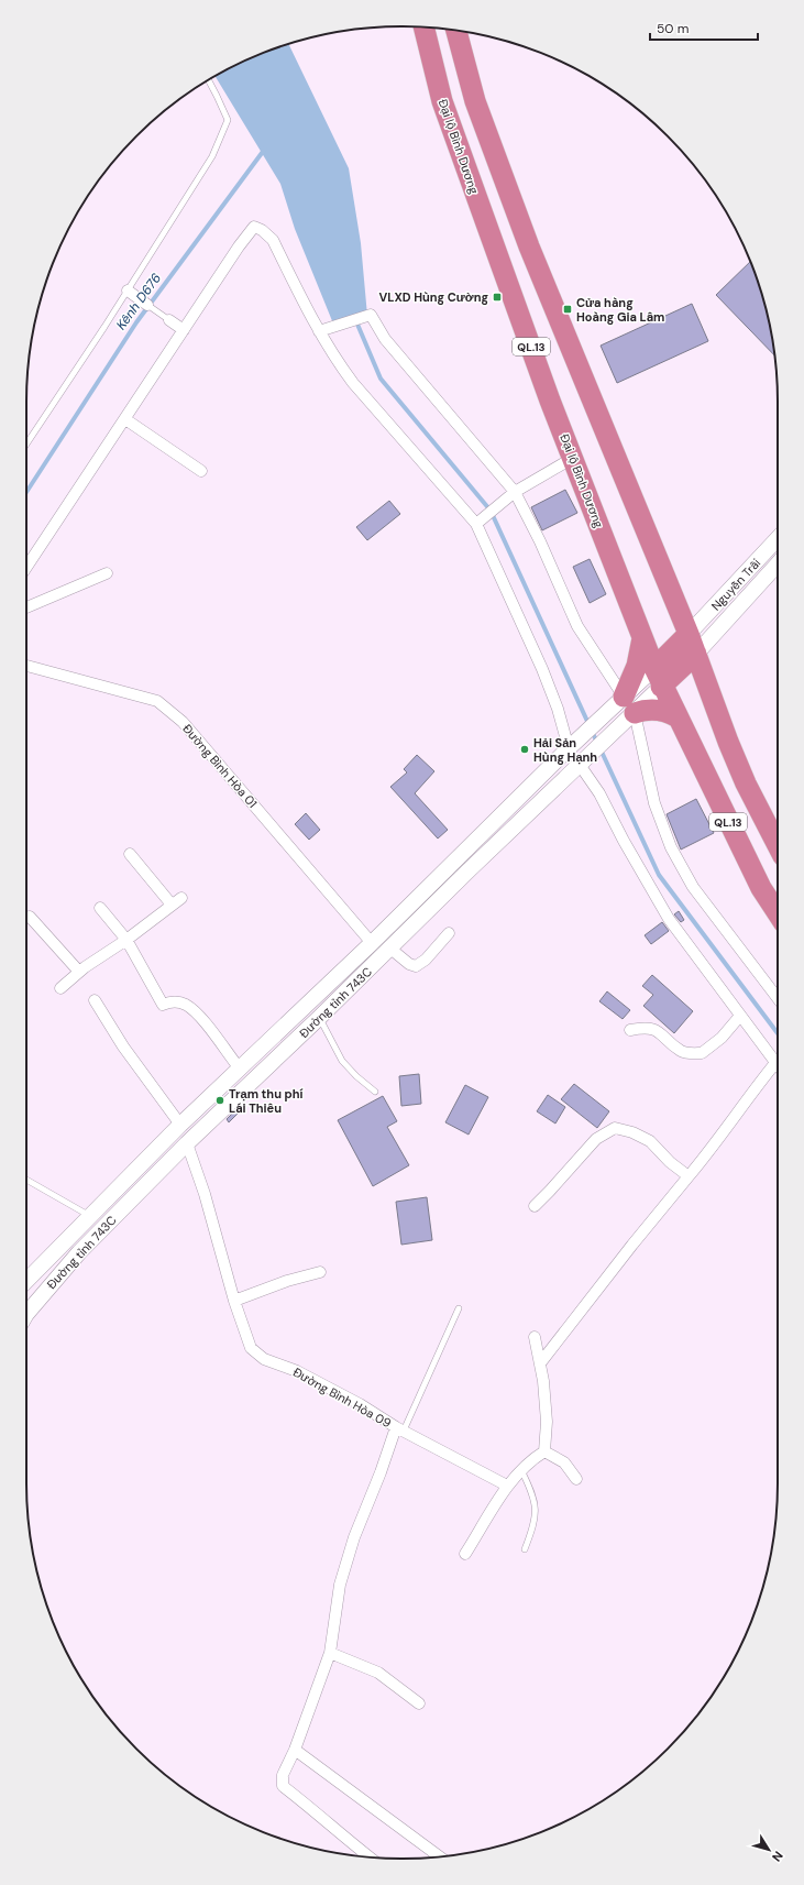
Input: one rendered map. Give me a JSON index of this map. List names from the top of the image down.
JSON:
{
  "streets": {
    "highway": ["Đại lộ Bình Dương", "QL.13"],
    "main road": ["Nguyễn Trãi", "Đường tỉnh 743C"],
    "street": ["Đường Bình Hòa 01", "Đường Bình Hòa 09"]
  },
  "crossings": [
    ["Đại lộ Bình Dương", "Đường tỉnh 743C"],
    ["QL.13", "Nguyễn Trãi"],
    ["Đường Bình Hòa 01", "Đường tỉnh 743C"],
    ["Đường tỉnh 743C", "Đường Bình Hòa 09"]
  ],
  "water": ["Kênh D676"],
  "places": {
    "transit": ["VLXD Hùng Cường", "Cửa hàng Hoàng Gia Lâm"],
    "other": ["Hải Sản Hùng Hạnh", "Trạm thu phí Lái Thiêu"]
  },
  "scale_bar": "50 m",
  "north": "bottom right"
}
